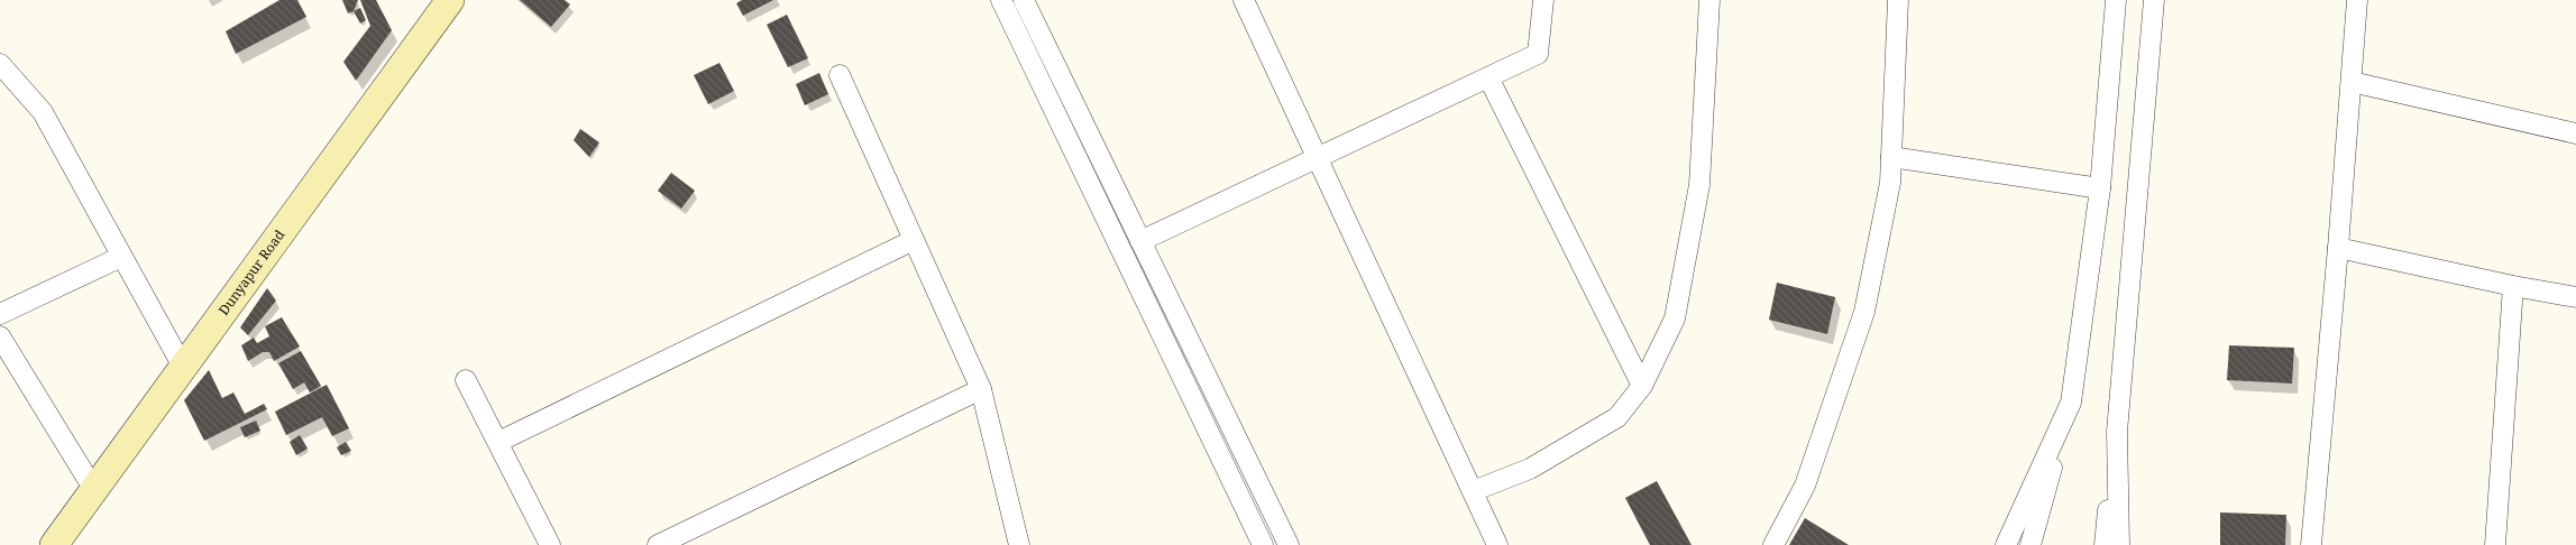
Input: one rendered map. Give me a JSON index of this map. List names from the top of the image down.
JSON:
{
  "streets": {
    "main road": ["Dunyapur Road"]
  }
}
